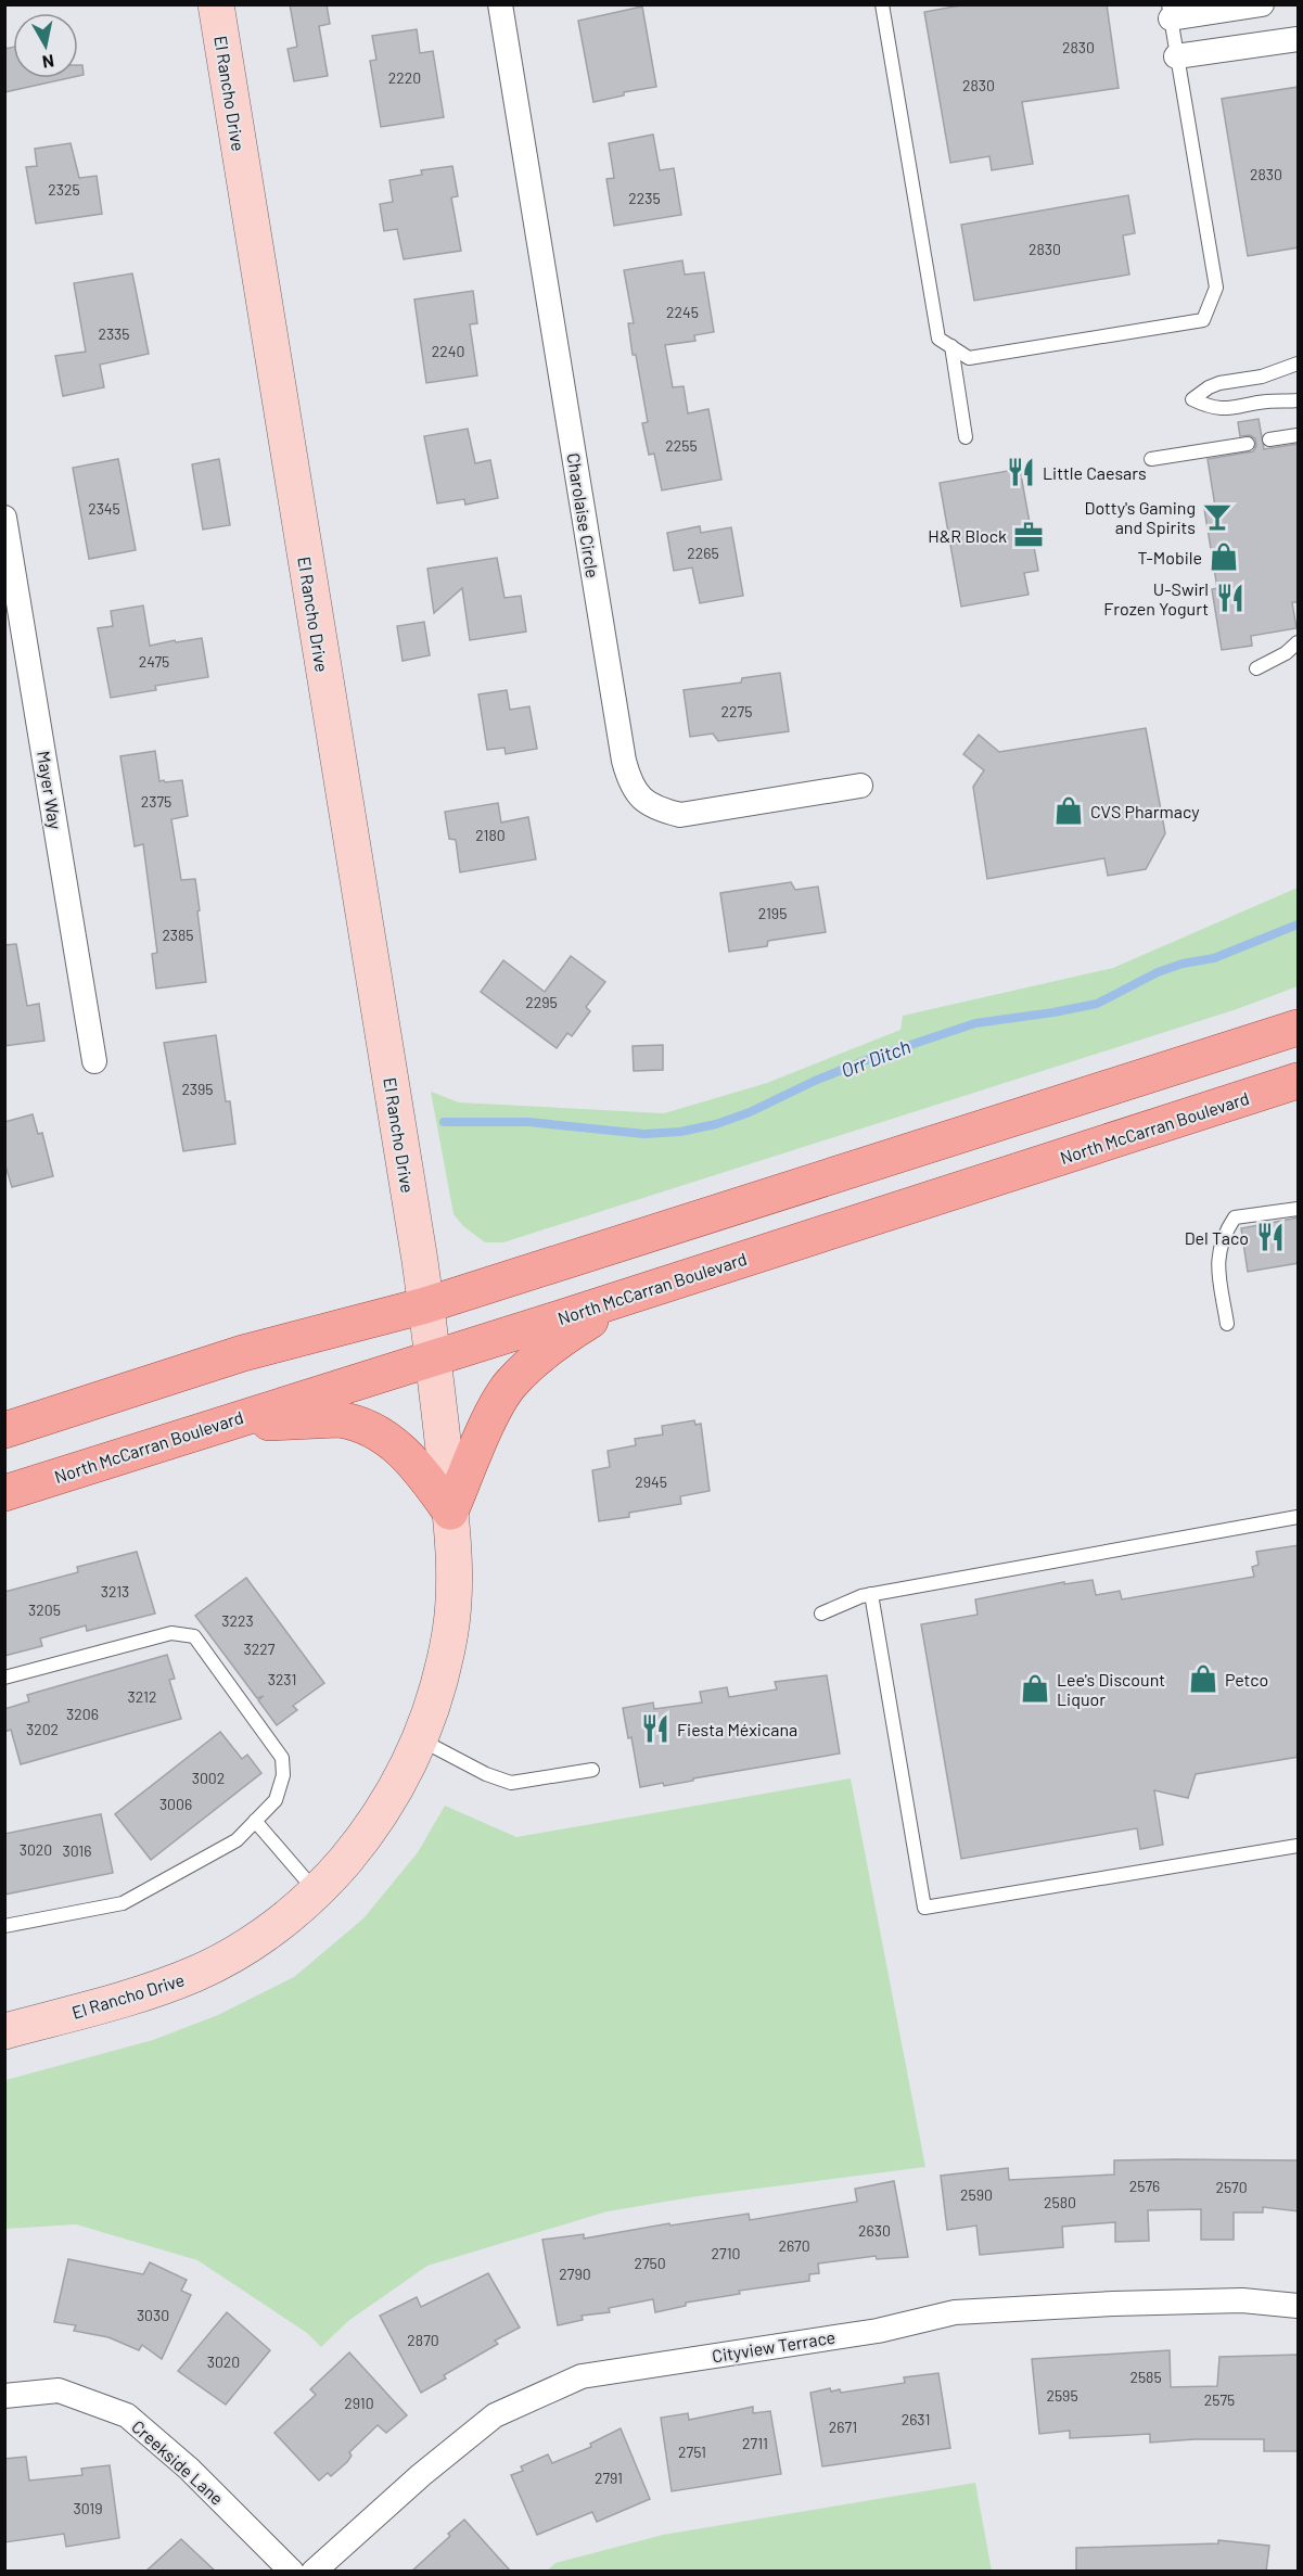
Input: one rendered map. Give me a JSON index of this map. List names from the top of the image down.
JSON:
{
  "streets": {
    "main road": ["El Rancho Drive", "North McCarran Boulevard"],
    "street": [
      "Charolaise Circle",
      "Mayer Way",
      "Cityview Terrace",
      "Creekside Lane"
    ]
  },
  "crossings": [
    ["El Rancho Drive", "North McCarran Boulevard"]
  ],
  "water": ["Orr Ditch"],
  "places": {
    "restaurant": [
      "Little Caesars",
      "U-Swirl Frozen Yogurt",
      "Del Taco",
      "Fiesta Méxicana"
    ],
    "bar": ["Dotty's Gaming and Spirits"],
    "office": ["H&R Block"],
    "shop": [
      "T-Mobile",
      "CVS Pharmacy",
      "Petco",
      "Lee's Discount Liquor"
    ]
  },
  "house_numbers": [
    "2830",
    "2220",
    "2830",
    "2830",
    "2325",
    "2235",
    "2830",
    "2245",
    "2335",
    "2240",
    "2255",
    "2345",
    "2265",
    "2475",
    "2275",
    "2375",
    "2180",
    "2195",
    "2385",
    "2295",
    "2395",
    "2945",
    "3213",
    "3205",
    "3223",
    "3227",
    "3231",
    "3212",
    "3206",
    "3202",
    "3002",
    "3006",
    "3020",
    "3016",
    "2576",
    "2570",
    "2590",
    "2580",
    "2630",
    "2670",
    "2710",
    "2750",
    "2790",
    "3030",
    "2870",
    "3020",
    "2585",
    "2595",
    "2575",
    "2910",
    "2631",
    "2671",
    "2711",
    "2751",
    "2791",
    "3019"
  ],
  "north": "bottom"
}
